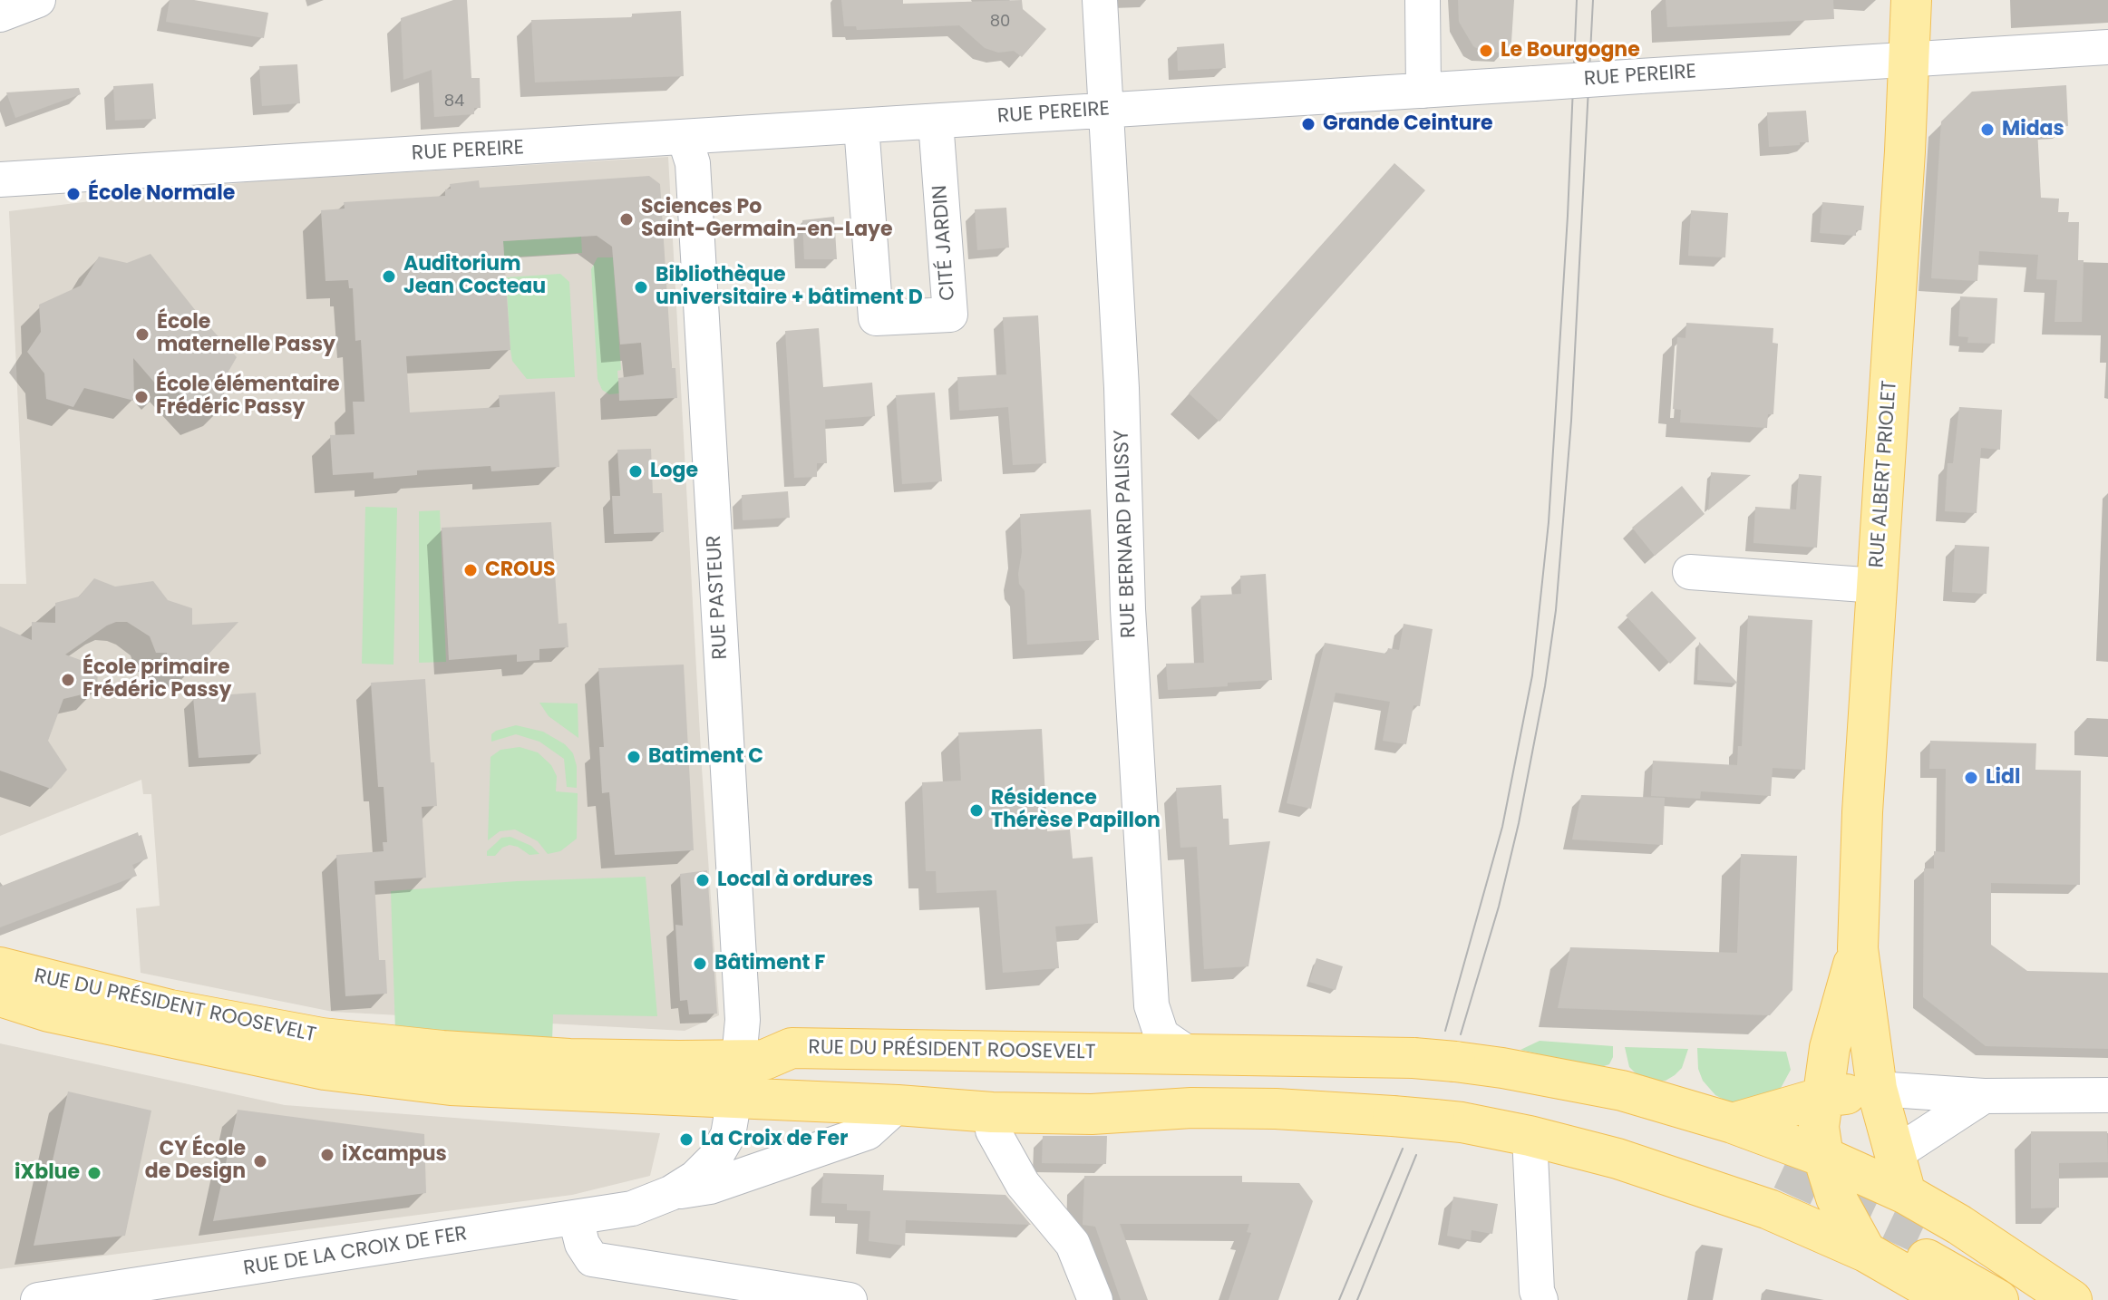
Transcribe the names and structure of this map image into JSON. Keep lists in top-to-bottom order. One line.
{"streets":{"main road":["RUE ALBERT PRIOLET","RUE DU PRÉSIDENT ROOSEVELT"],"street":["RUE PEREIRE","CITÉ JARDIN","RUE BERNARD PALISSY","RUE PASTEUR","RUE DE LA CROIX DE FER"]},"crossings":[["RUE PEREIRE","CITÉ JARDIN"],["RUE PEREIRE","RUE ALBERT PRIOLET"],["RUE PEREIRE","RUE BERNARD PALISSY"],["RUE PEREIRE","RUE PASTEUR"],["RUE ALBERT PRIOLET","RUE DU PRÉSIDENT ROOSEVELT"],["RUE BERNARD PALISSY","RUE DU PRÉSIDENT ROOSEVELT"],["RUE PASTEUR","RUE DU PRÉSIDENT ROOSEVELT"],["RUE DU PRÉSIDENT ROOSEVELT","RUE DE LA CROIX DE FER"]],"places":["Le Bourgogne","Grande Ceinture","Midas","École Normale","Sciences Po Saint-Germain-en-Laye","Auditorium Jean Cocteau","Bibliothèque universitaire + bâtiment D","École maternelle Passy","École élémentaire Frédéric Passy","Loge","CROUS","École primaire Frédéric Passy","Batiment C","Lidl","Résidence Thérèse Papillon","Local à ordures","Bâtiment F","La Croix de Fer","iXcampus","CY École de Design","iXblue"],"house_numbers":["80","84"]}
